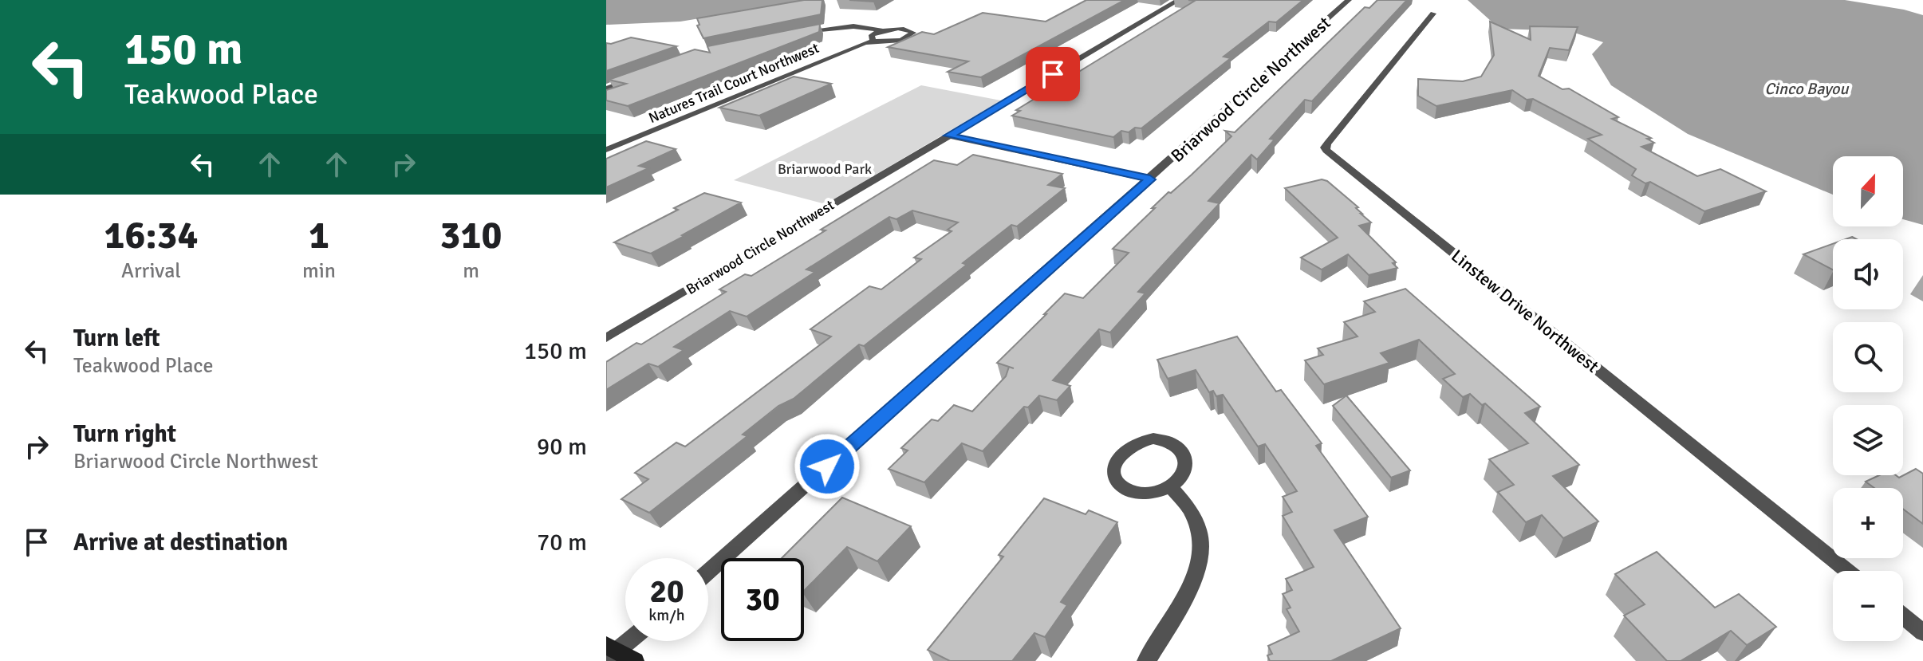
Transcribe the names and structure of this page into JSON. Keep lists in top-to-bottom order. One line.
{"streets":{"street":["Natures Trail Court Northwest","Briarwood Circle Northwest","Linstew Drive Northwest"]},"water":["Cinco Bayou"],"parks":["Briarwood Park"],"north":"top","page":{"turn":["150 m","Teakwood Place"],"map_buttons":["+","−"],"eta":["16:34","Arrival","1","min","310","m"],"list":[{"name":"Turn left","note":"Teakwood Place","value":"150 m"},{"name":"Turn right","note":"Briarwood Circle Northwest","value":"90 m"},{"name":"Arrive at destination","value":"70 m"}],"speed":"20 km/h","limit":"30"}}
